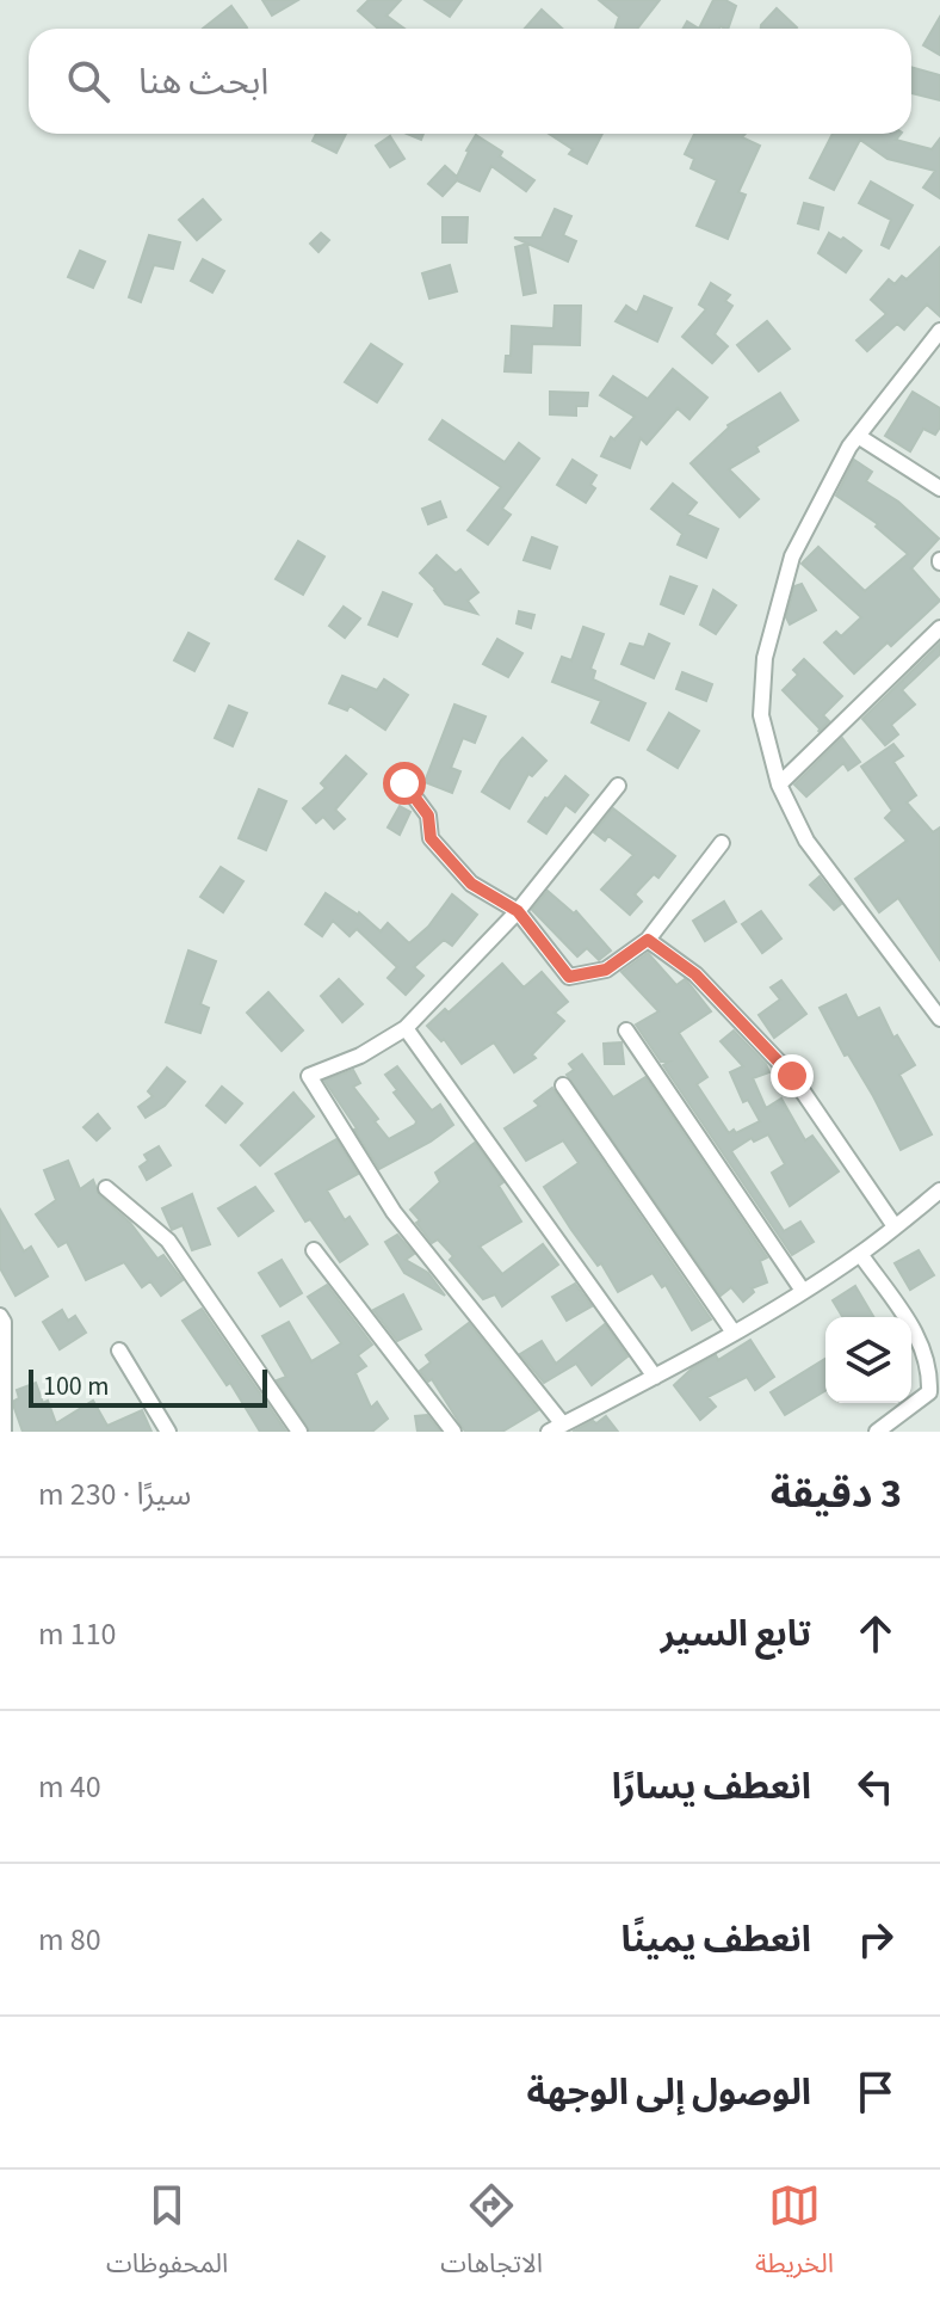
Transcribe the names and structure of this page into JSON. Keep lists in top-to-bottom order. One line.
{"scale_bar":"100 m","page":{"search":"ابحث هنا","scale":"100 m","heading":["3 دقيقة","سيرًا · 230 m"],"list":[["تابع السير","110 m"],["انعطف يسارًا","40 m"],["انعطف يمينًا","80 m"],"الوصول إلى الوجهة"],"nav":["الخريطة","الاتجاهات","المحفوظات"]}}
